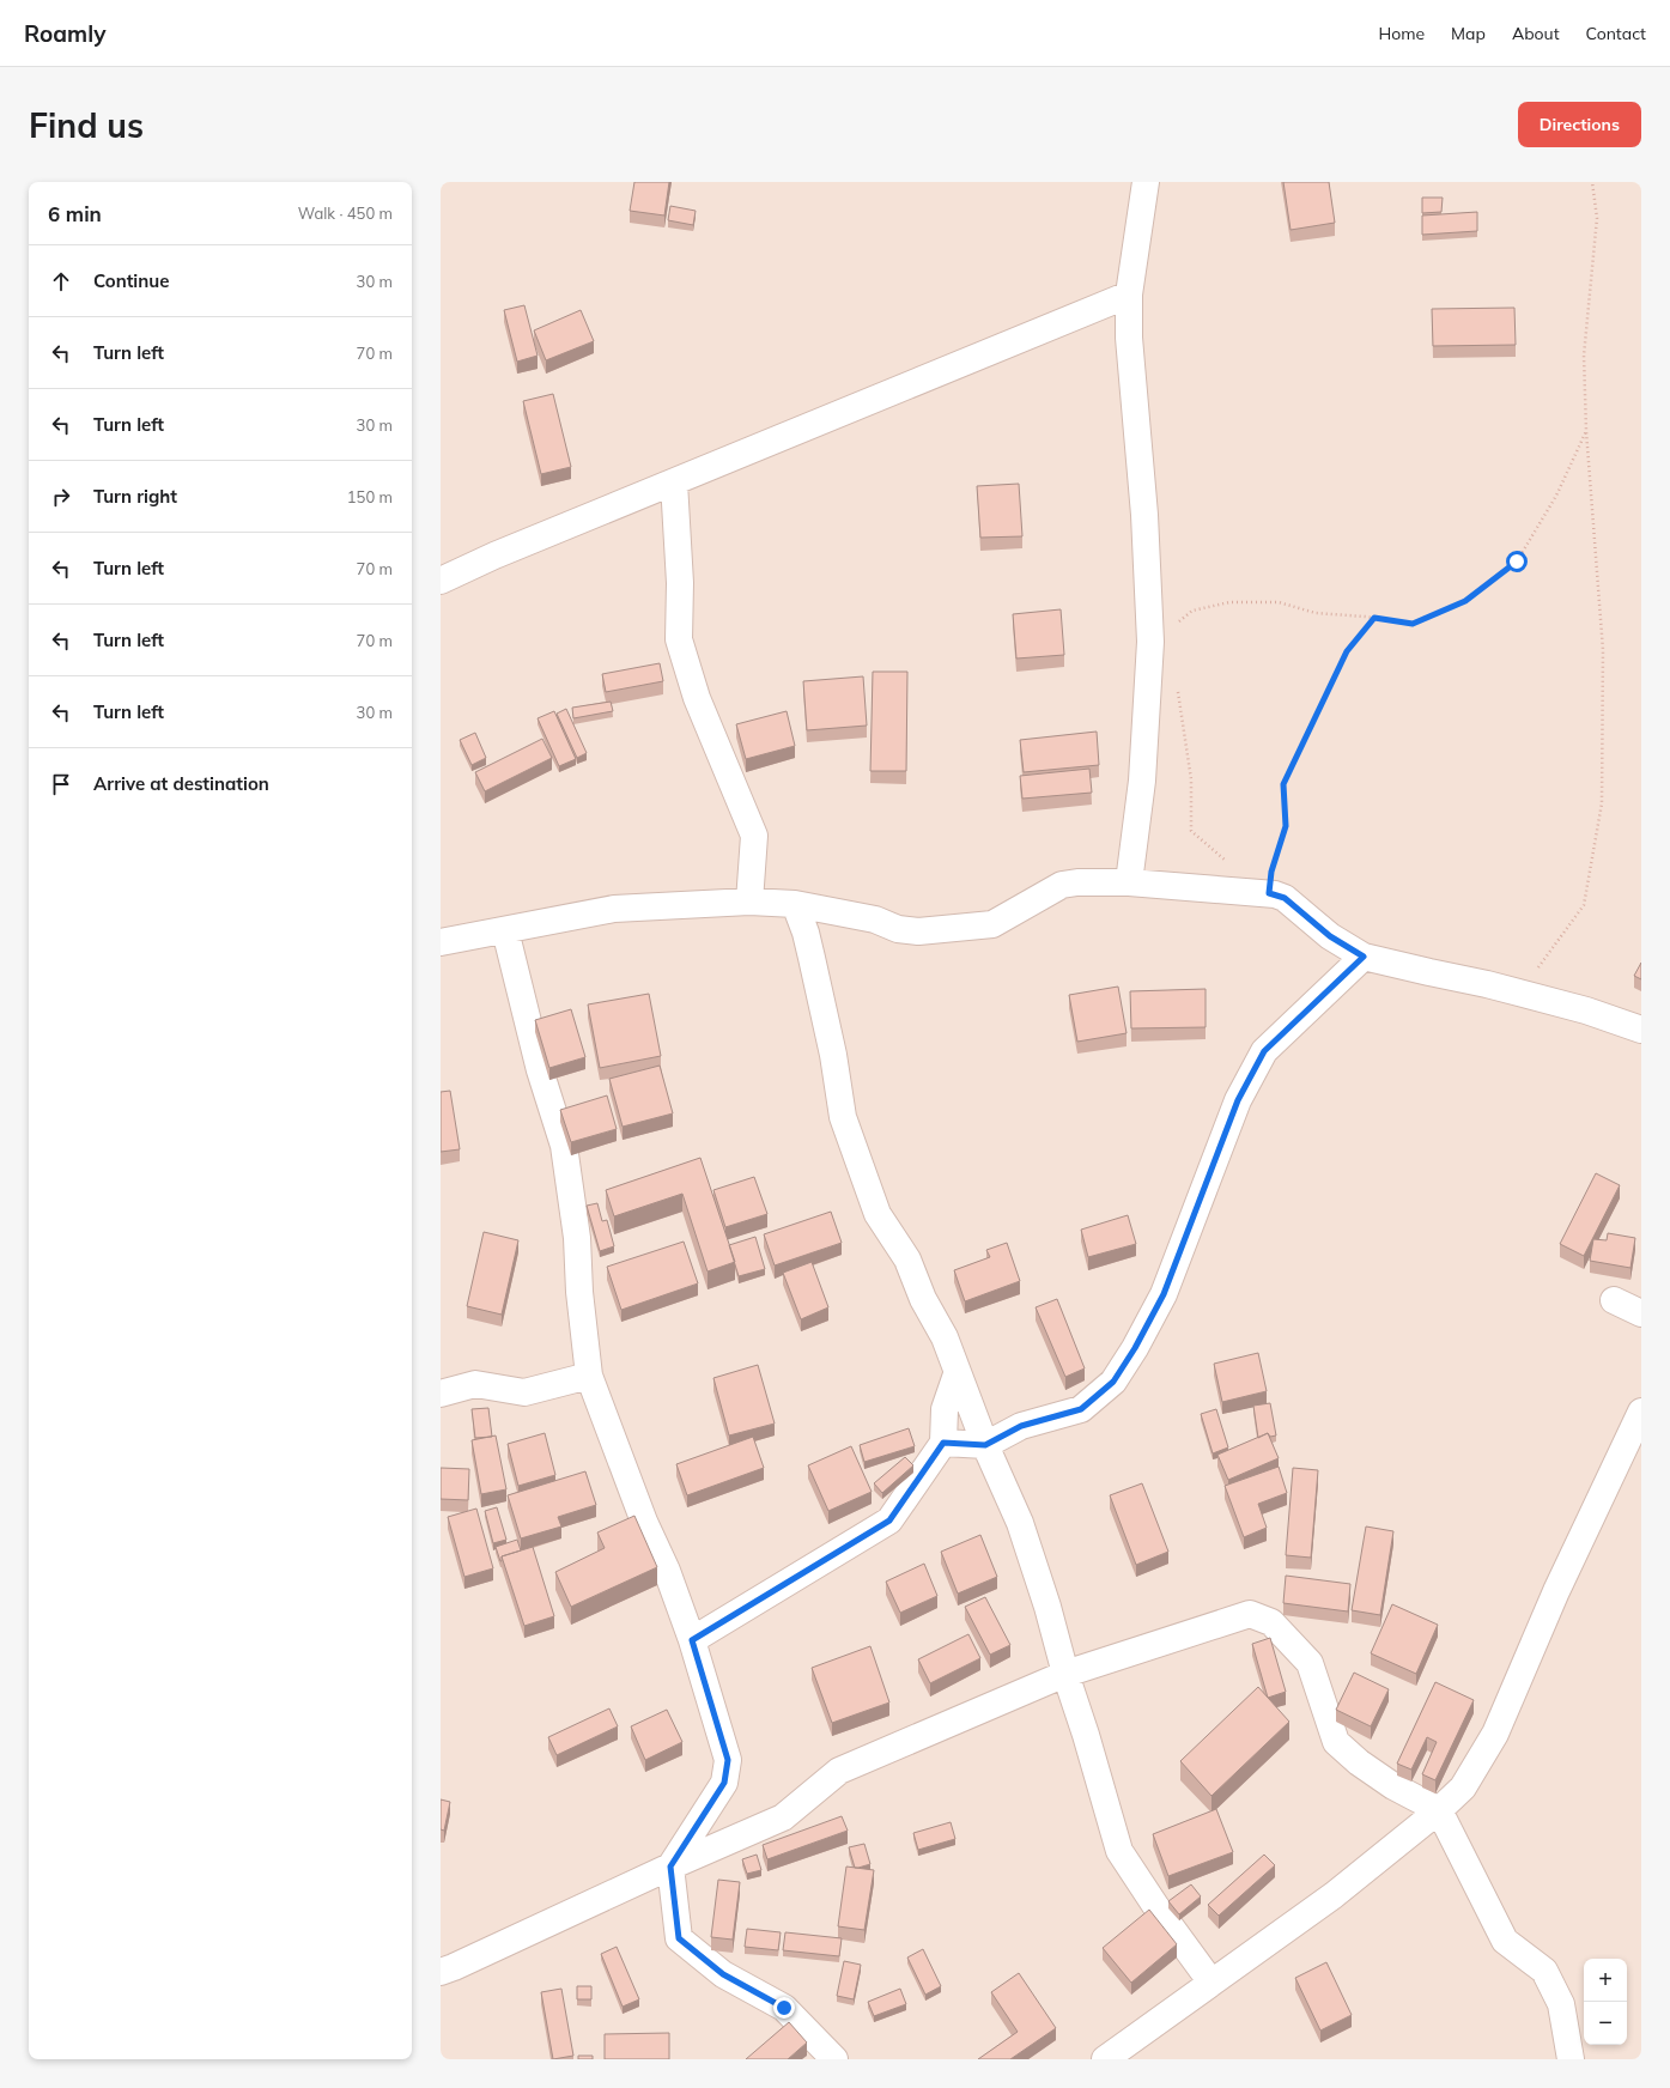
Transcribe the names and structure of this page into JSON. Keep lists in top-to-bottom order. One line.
{"page":{"header":"Roamly","nav":["Home","Map","About","Contact"],"buttons":"Directions","title":"Find us","heading":["6 min","Walk · 450 m"],"list":[["Continue","30 m"],["Turn left","70 m"],["Turn left","30 m"],["Turn right","150 m"],["Turn left","70 m"],["Turn left","70 m"],["Turn left","30 m"],"Arrive at destination"],"map_buttons":["+","−"]}}
